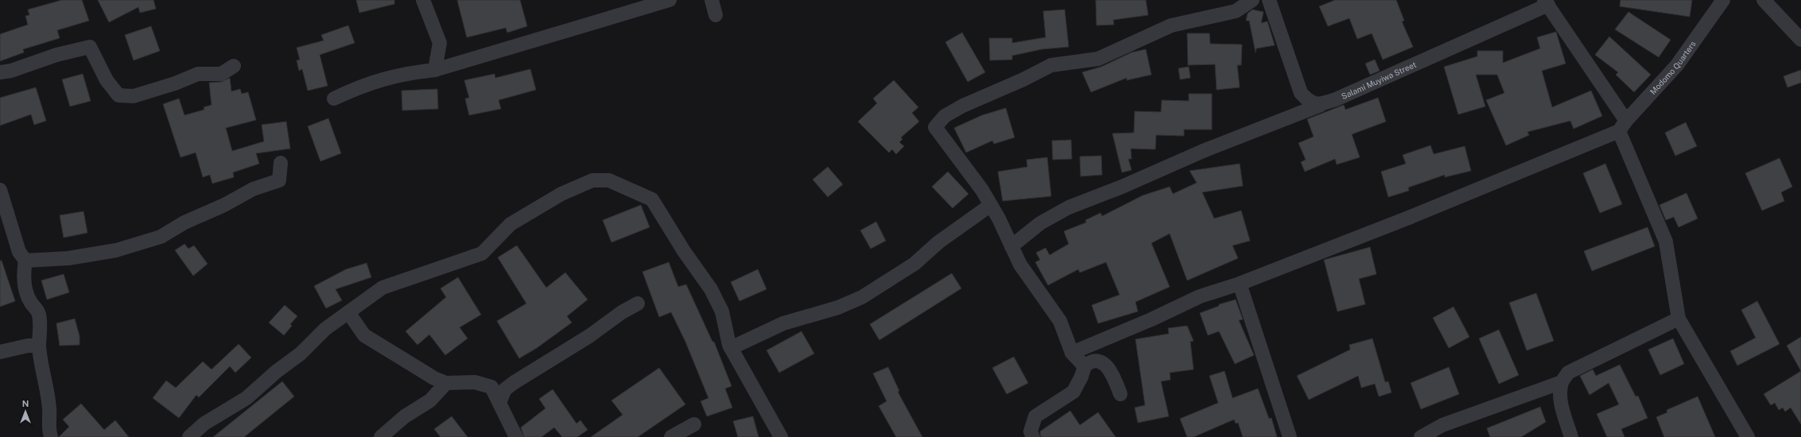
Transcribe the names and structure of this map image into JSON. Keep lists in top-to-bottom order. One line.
{"streets":{"street":["Modomo Quarters","Salami Muyiwa Street"]},"north":"top"}
